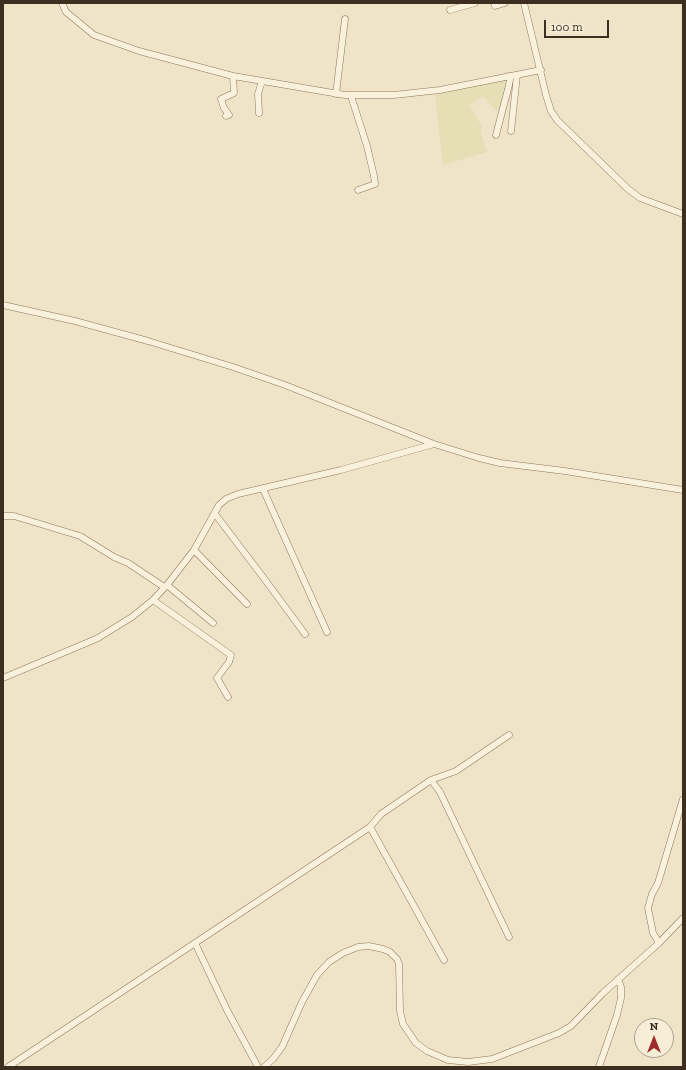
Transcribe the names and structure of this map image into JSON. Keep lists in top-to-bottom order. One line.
{"scale_bar":"100 m","north":"top"}
